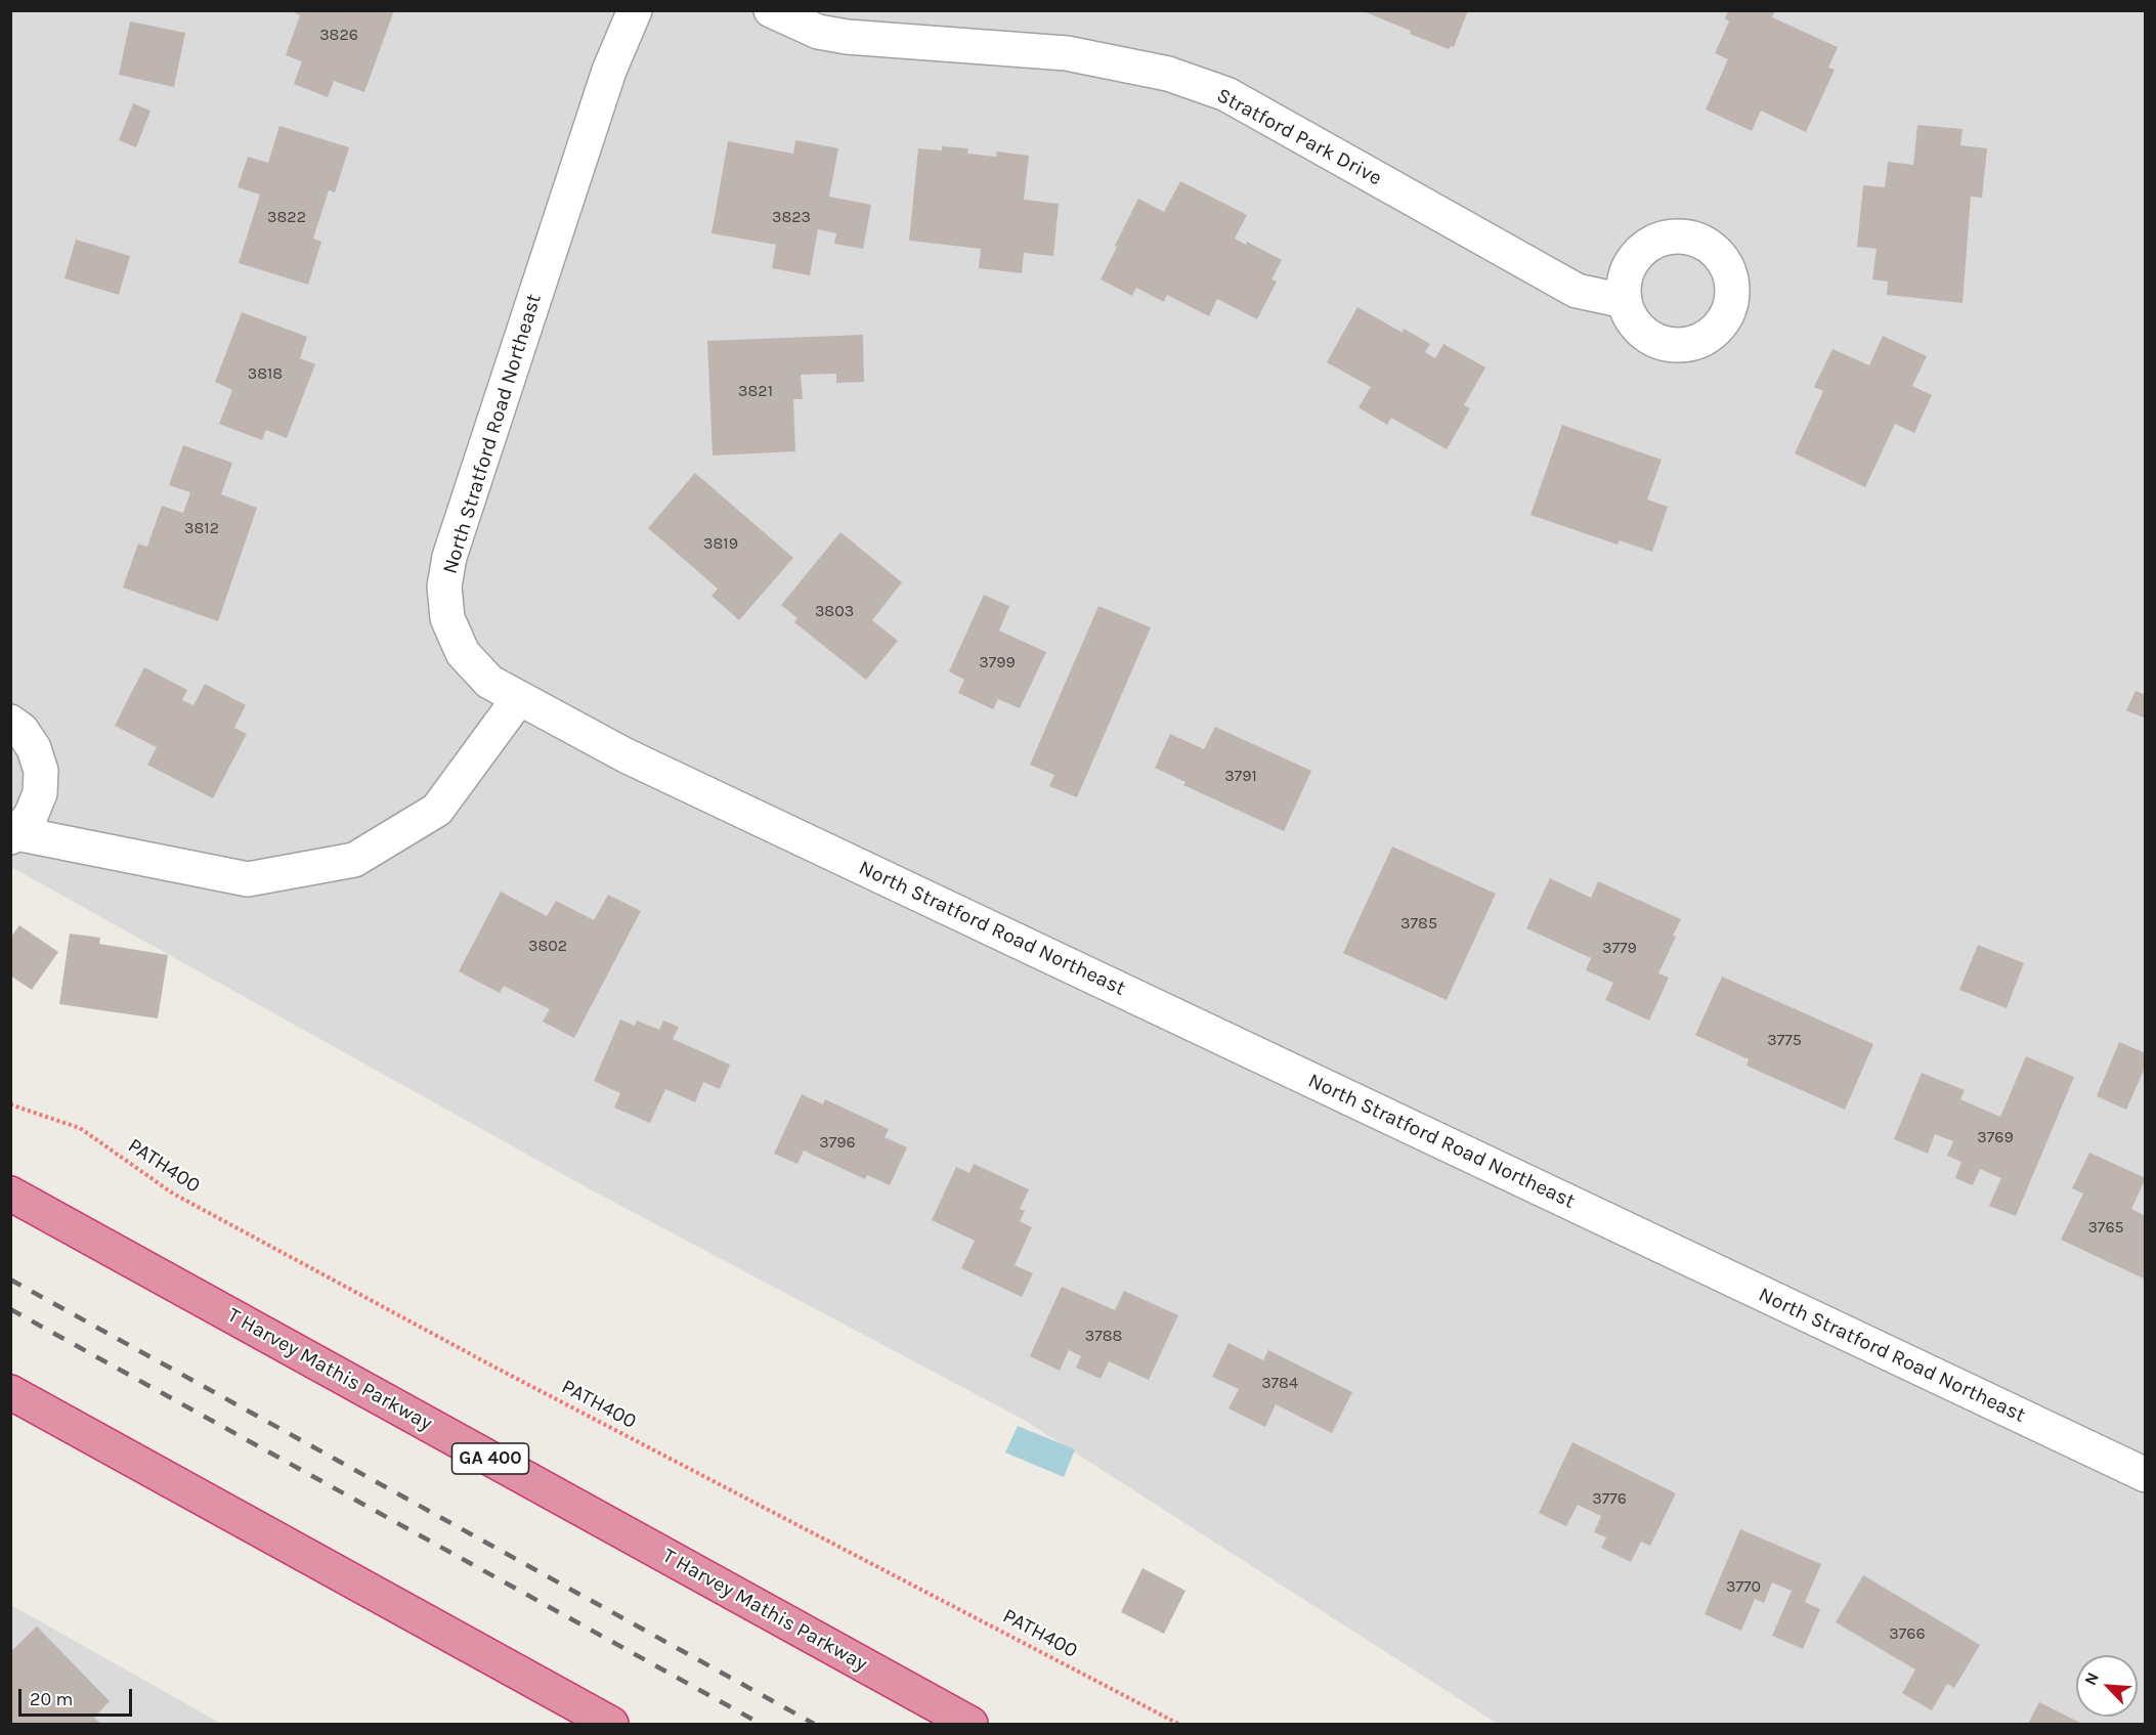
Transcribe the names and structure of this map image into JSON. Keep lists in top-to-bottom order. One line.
{"streets":{"highway":["T Harvey Mathis Parkway","GA 400"],"street":["Stratford Park Drive","North Stratford Road Northeast"],"path":["PATH400"]},"house_numbers":["3826","3822","3823","3818","3821","3812","3819","3803","3799","3791","3785","3802","3779","3775","3769","3796","3765","3788","3784","3776","3770","3766"],"scale_bar":"20 m","north":"top left"}
